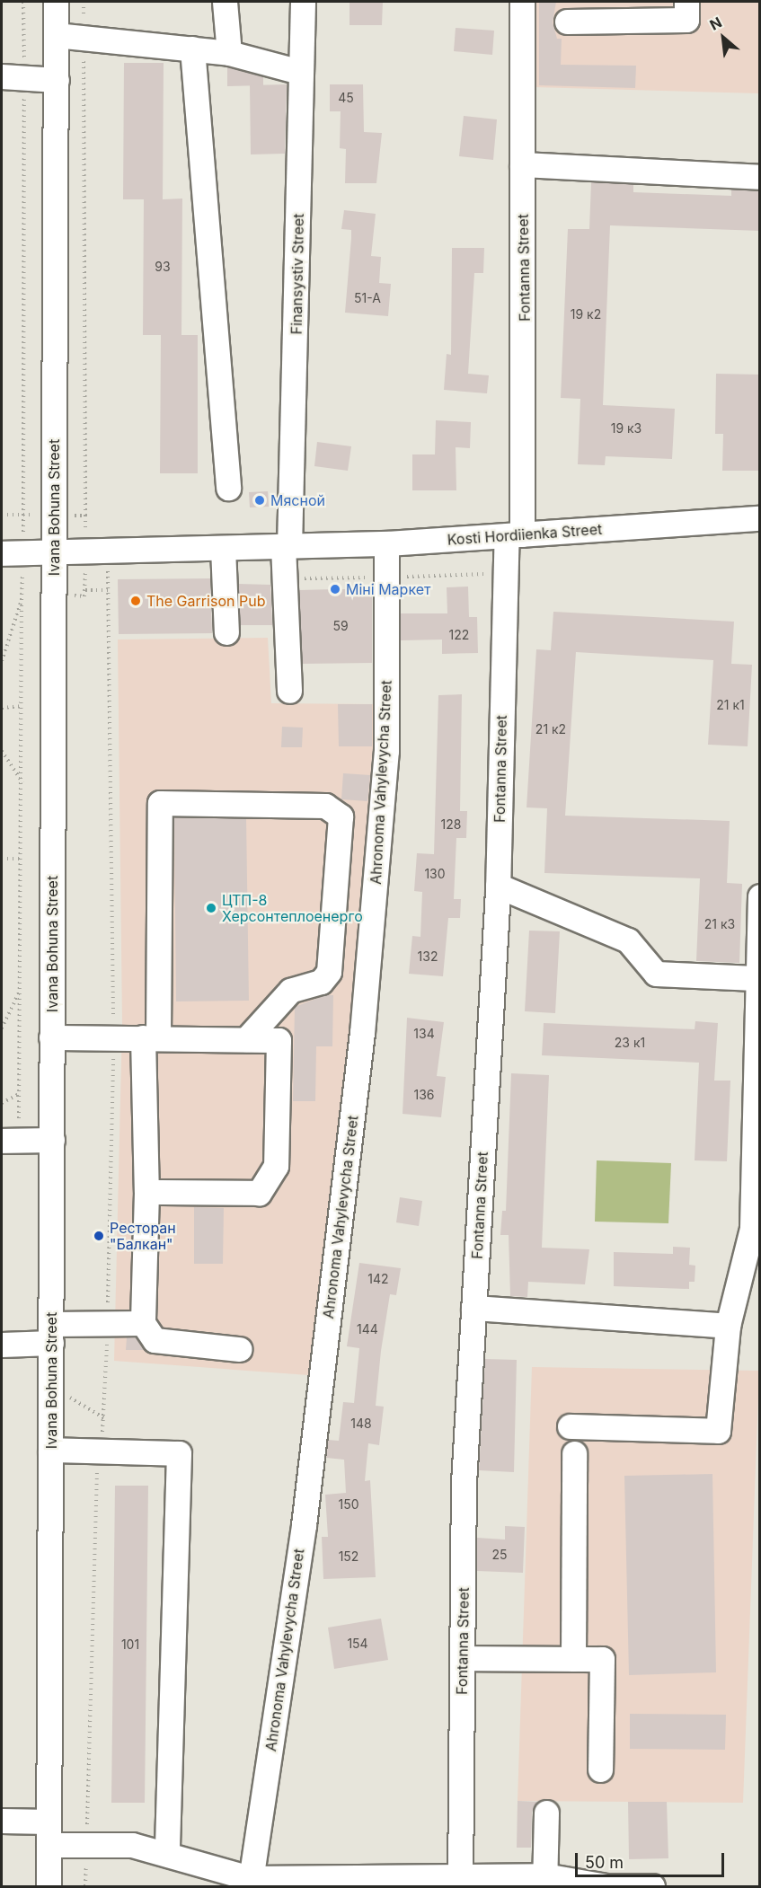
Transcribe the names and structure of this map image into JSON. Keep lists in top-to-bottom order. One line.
{"streets":{"street":["Fontanna Street","Finansystiv Street","Ivana Bohuna Street","Kosti Hordiienka Street","Ahronoma Vahylevycha Street"]},"crossings":[["Fontanna Street","Kosti Hordiienka Street"],["Finansystiv Street","Kosti Hordiienka Street"],["Ivana Bohuna Street","Kosti Hordiienka Street"],["Kosti Hordiienka Street","Ahronoma Vahylevycha Street"]],"places":["Мясной","Міні Маркет","The Garrison Pub","ЦТП-8 Херсонтеплоенерго","Ресторан \"Балкан\""],"house_numbers":["45","93","51-А","19 к2","19 к3","59","122","21 к1","21 к2","128","130","21 к3","132","134","23 к1","136","142","144","148","150","25","152","154","101"],"scale_bar":"50 m","north":"top left"}
